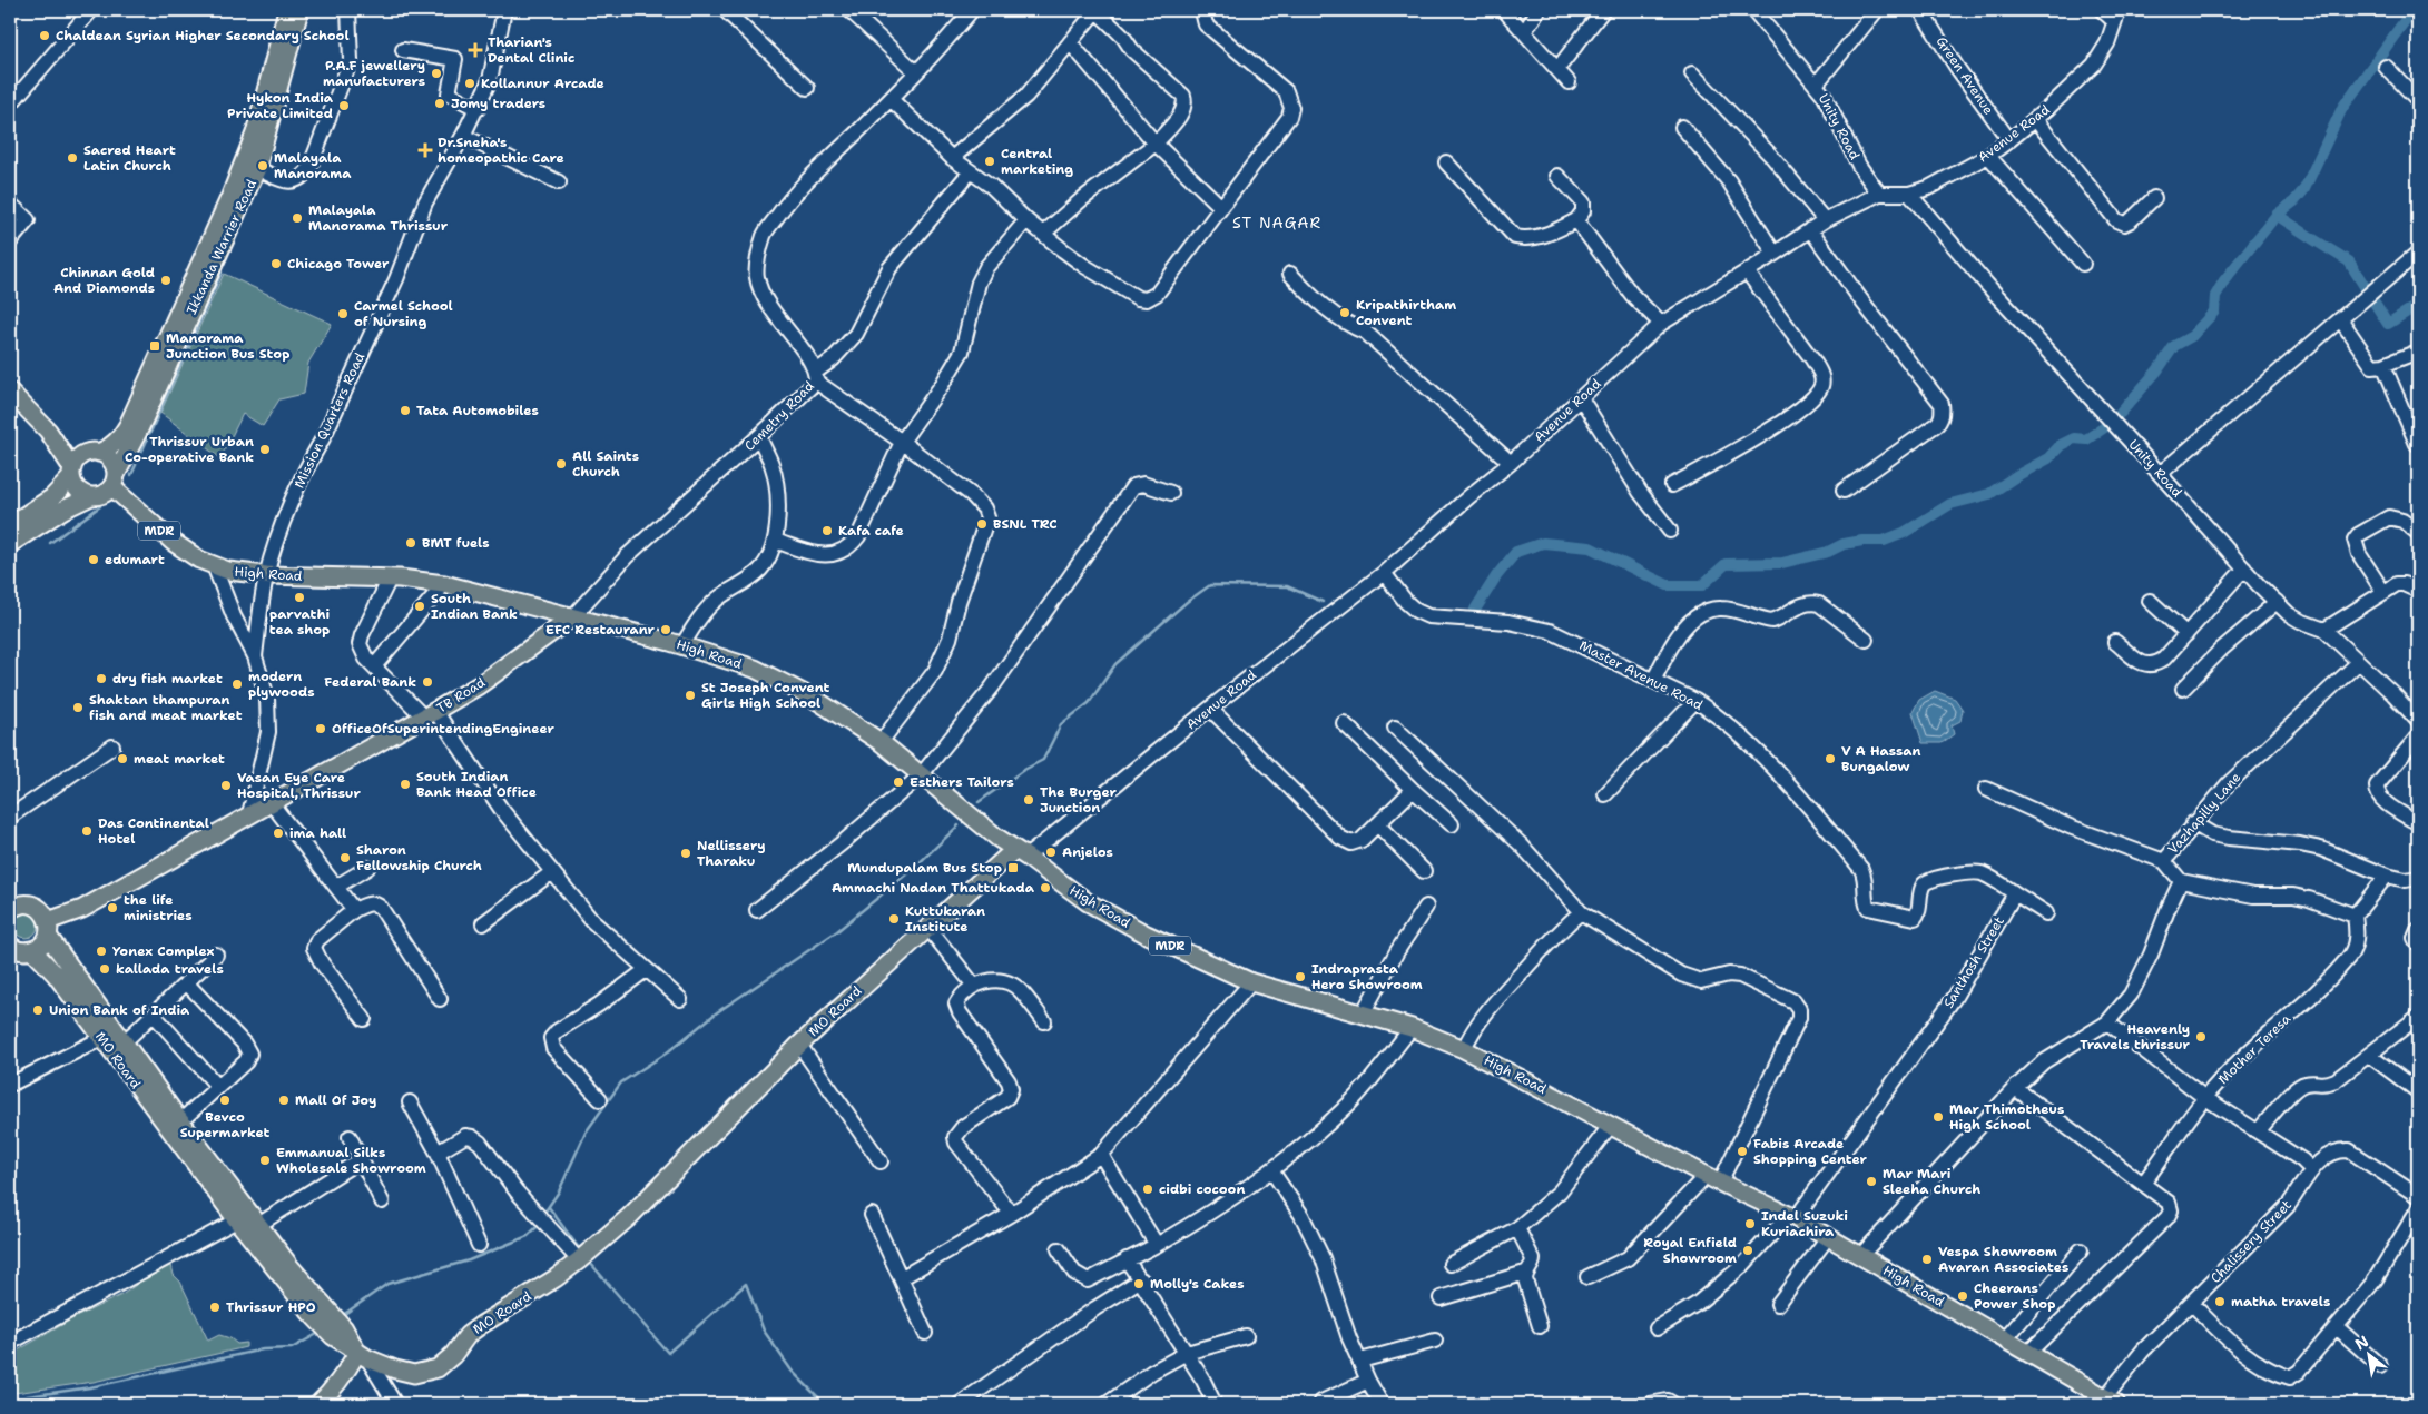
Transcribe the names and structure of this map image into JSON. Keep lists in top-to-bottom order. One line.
{"streets":{"main road":["Ikkanda Warrier Road","MDR","High Road","TB Road","MO Roard"],"street":["Green Avenue","Unity Road","Avenue Road","Cemetry Road","Mission Quarters Road","Master Avenue Road","Vazhapilly Lane","Santhosh Street","Mother Teresa","Chalissery Street"]},"crossings":[["Green Avenue","Avenue Road"],["Unity Road","Avenue Road"],["Unity Road","Vazhapilly Lane"],["Avenue Road","High Road"],["Avenue Road","Master Avenue Road"],["Avenue Road","MO Roard"],["Ikkanda Warrier Road","High Road"],["Cemetry Road","High Road"],["Cemetry Road","TB Road"],["Mission Quarters Road","High Road"],["High Road","TB Road"],["High Road","Santhosh Street"],["High Road","MO Roard"],["High Road","Chalissery Street"],["Master Avenue Road","Santhosh Street"]],"districts":["ST NAGAR"],"places":{"other":["Chaldean Syrian Higher Secondary School","P.A.F jewellery manufacturers","Kollannur Arcade","Jomy traders","Hykon India Private Limited","Sacred Heart Latin Church","Central marketing","Malayala Manorama","Malayala Manorama Thrissur","Chicago Tower","Chinnan Gold And Diamonds","Kripathirtham Convent","Carmel School of Nursing","Tata Automobiles","Thrissur Urban Co-operative Bank","All Saints Church","BSNL TRC","Kafa cafe","BMT fuels","edumart","parvathi tea shop","South Indian Bank","EFC Restauranr","dry fish market","Federal Bank","modern plywoods","St Joseph Convent Girls High School","Shaktan thampuran fish and meat market","OfficeOfSuperintendingEngineer","meat market","V A Hassan Bungalow","Esthers Tailors","South Indian Bank Head Office","Vasan Eye Care Hospital, Thrissur","The Burger Junction","Das Continental Hotel","ima hall","Anjelos","Nellissery Tharaku","Sharon Fellowship Church","Ammachi Nadan Thattukada","the life ministries","Kuttukaran Institute","Yonex Complex","kallada travels","Indraprasta Hero Showroom","Union Bank of India","Heavenly Travels thrissur","Bevco Supermarket","Mall Of Joy","Mar Thimotheus High School","Fabis Arcade Shopping Center","Emmanual Silks Wholesale Showroom","Mar Mari Sleeha Church","cidbi cocoon","Indel Suzuki Kuriachira","Royal Enfield Showroom","Vespa Showroom Avaran Associates","Molly's Cakes","Cheerans Power Shop","matha travels","Thrissur HPO"],"health":["Tharian's Dental Clinic","Dr.Sneha's homeopathic Care"],"transit":["Manorama Junction Bus Stop","Mundupalam Bus Stop"]},"north":"top left"}
